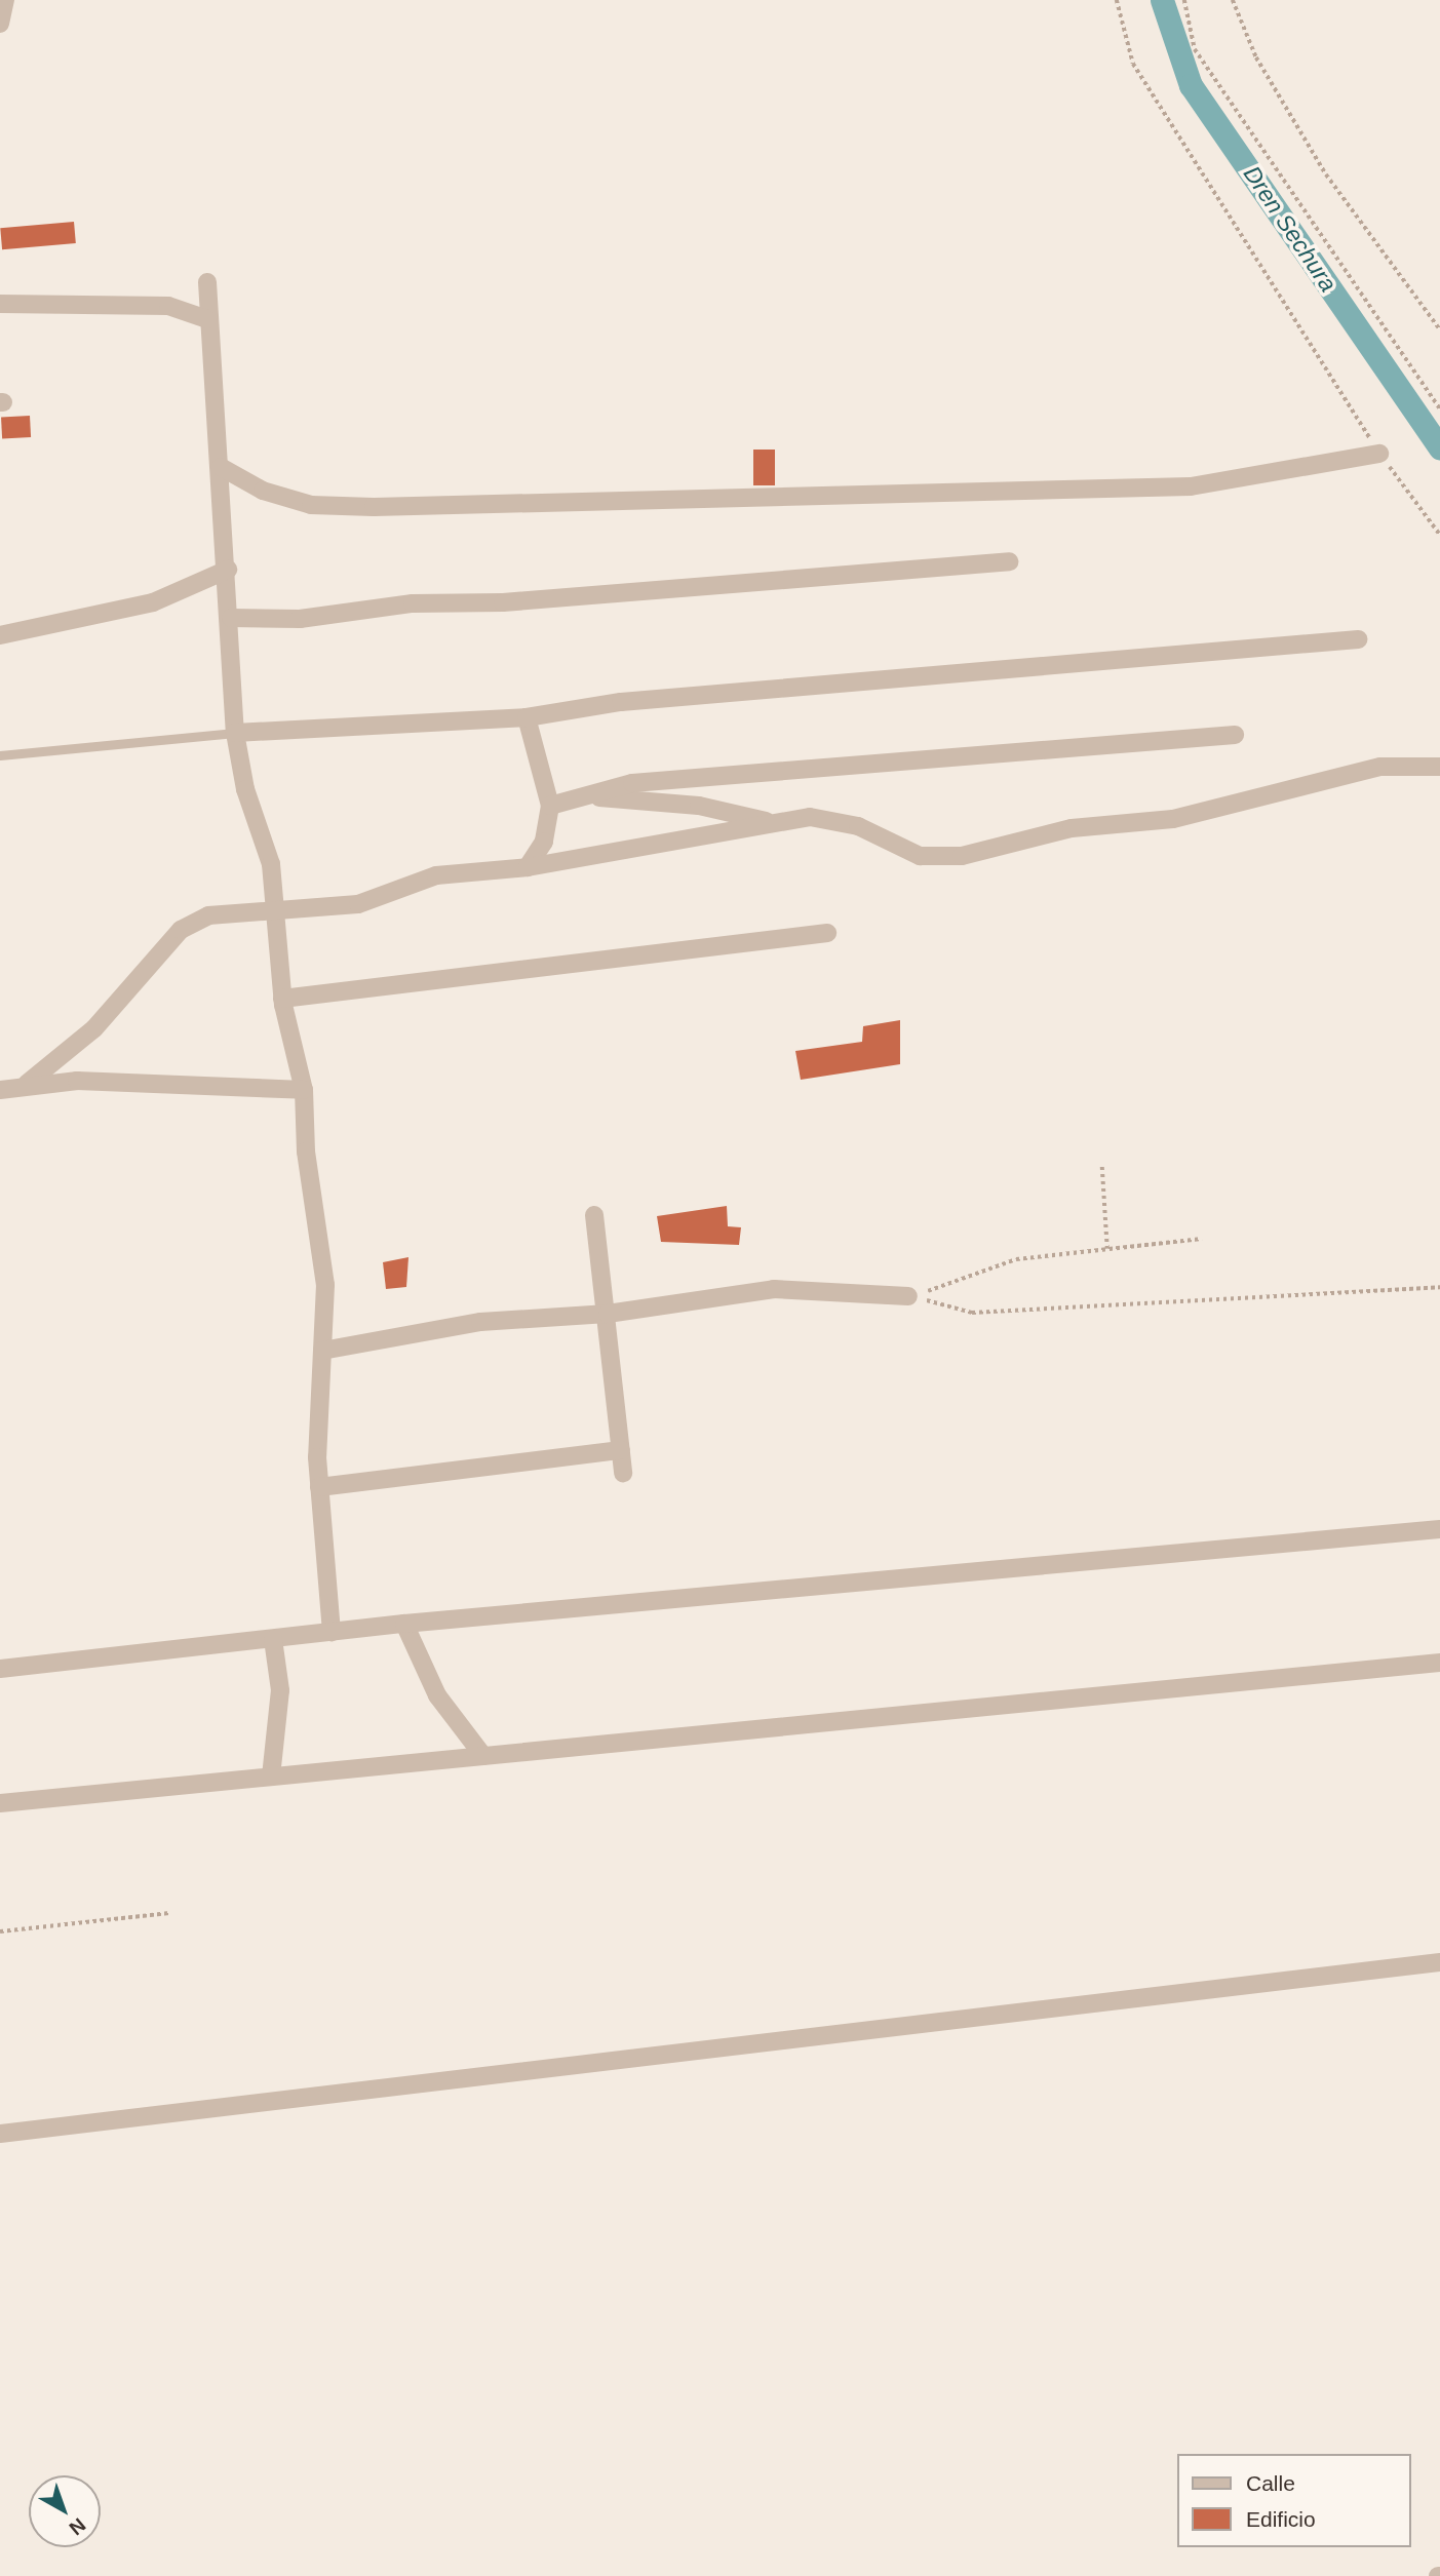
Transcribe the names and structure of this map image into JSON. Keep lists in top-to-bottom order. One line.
{"water":["Dren Sechura"],"legend":["Calle","Edificio"],"north":"bottom right"}
